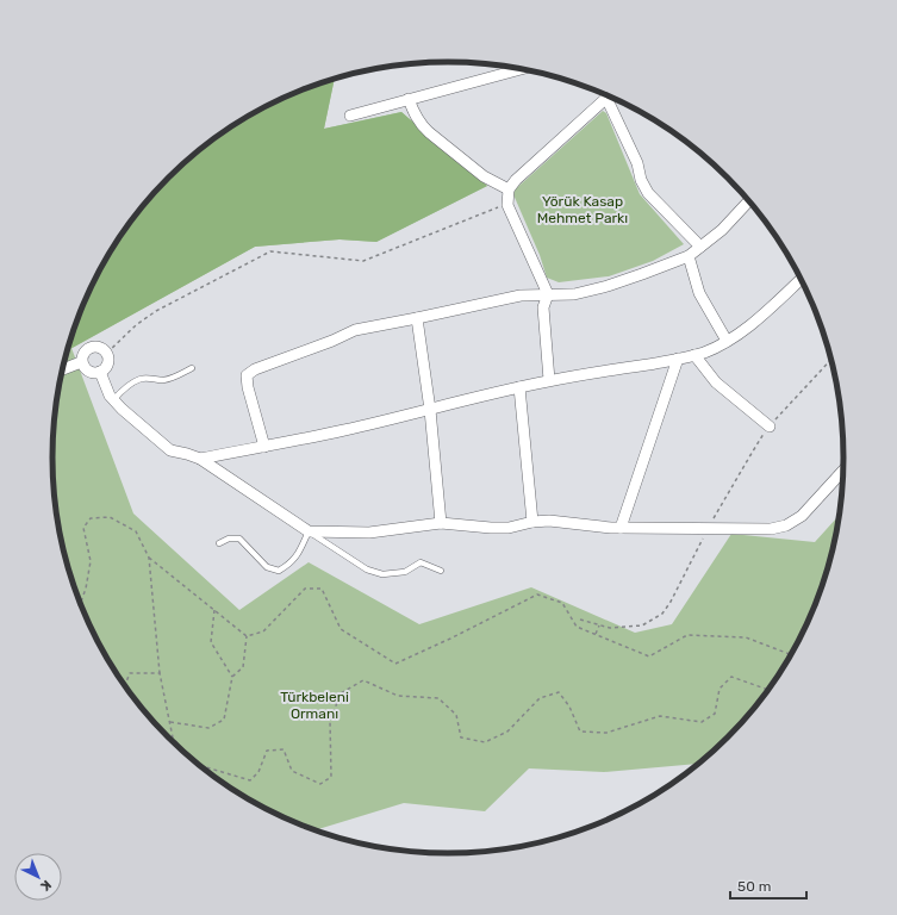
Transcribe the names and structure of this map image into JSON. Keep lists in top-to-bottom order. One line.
{"parks":["Yörük Kasap Mehmet Parkı","Türkbeleni Ormanı"],"scale_bar":"50 m","north":"bottom right"}
